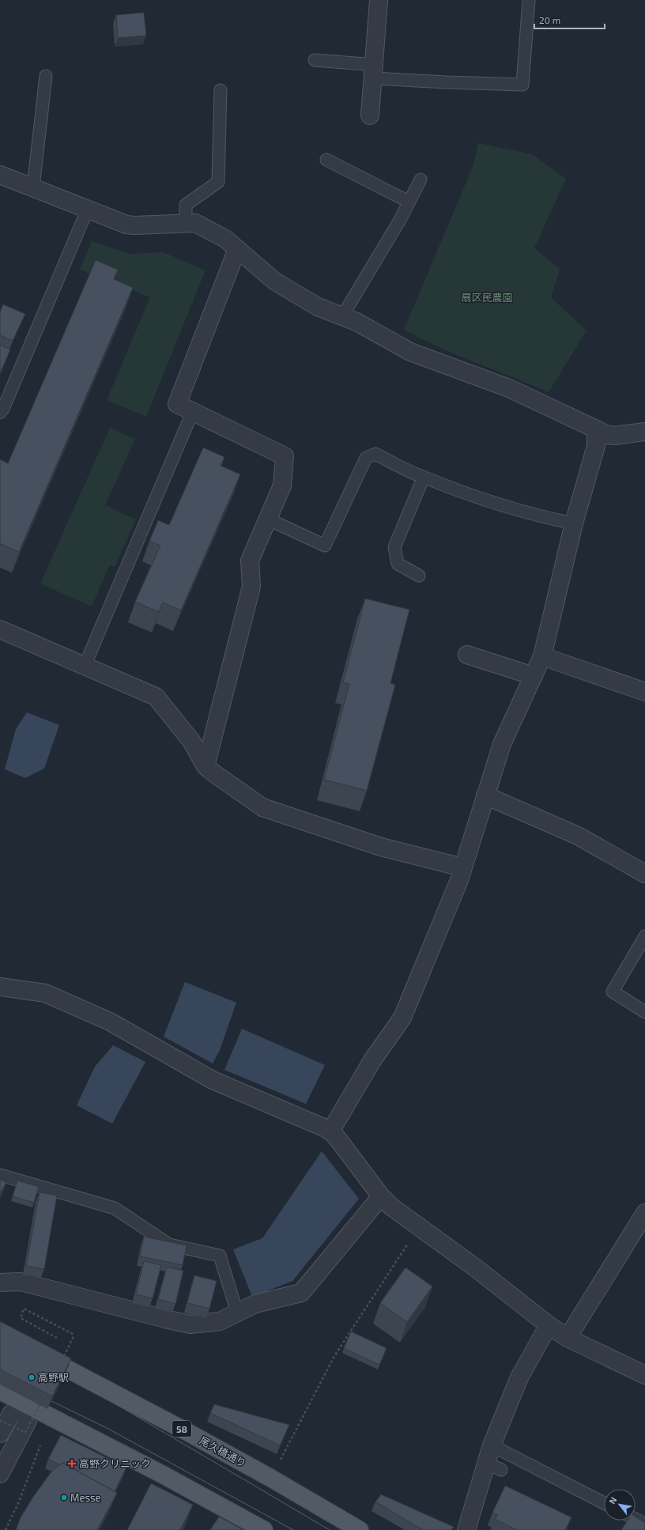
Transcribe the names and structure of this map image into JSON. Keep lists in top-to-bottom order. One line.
{"streets":{"main road":["58","尾久橋通り"]},"parks":["扇区民農園"],"places":{"other":["高野駅","Messe"],"health":["高野クリニック"]},"scale_bar":"20 m","north":"top left"}
